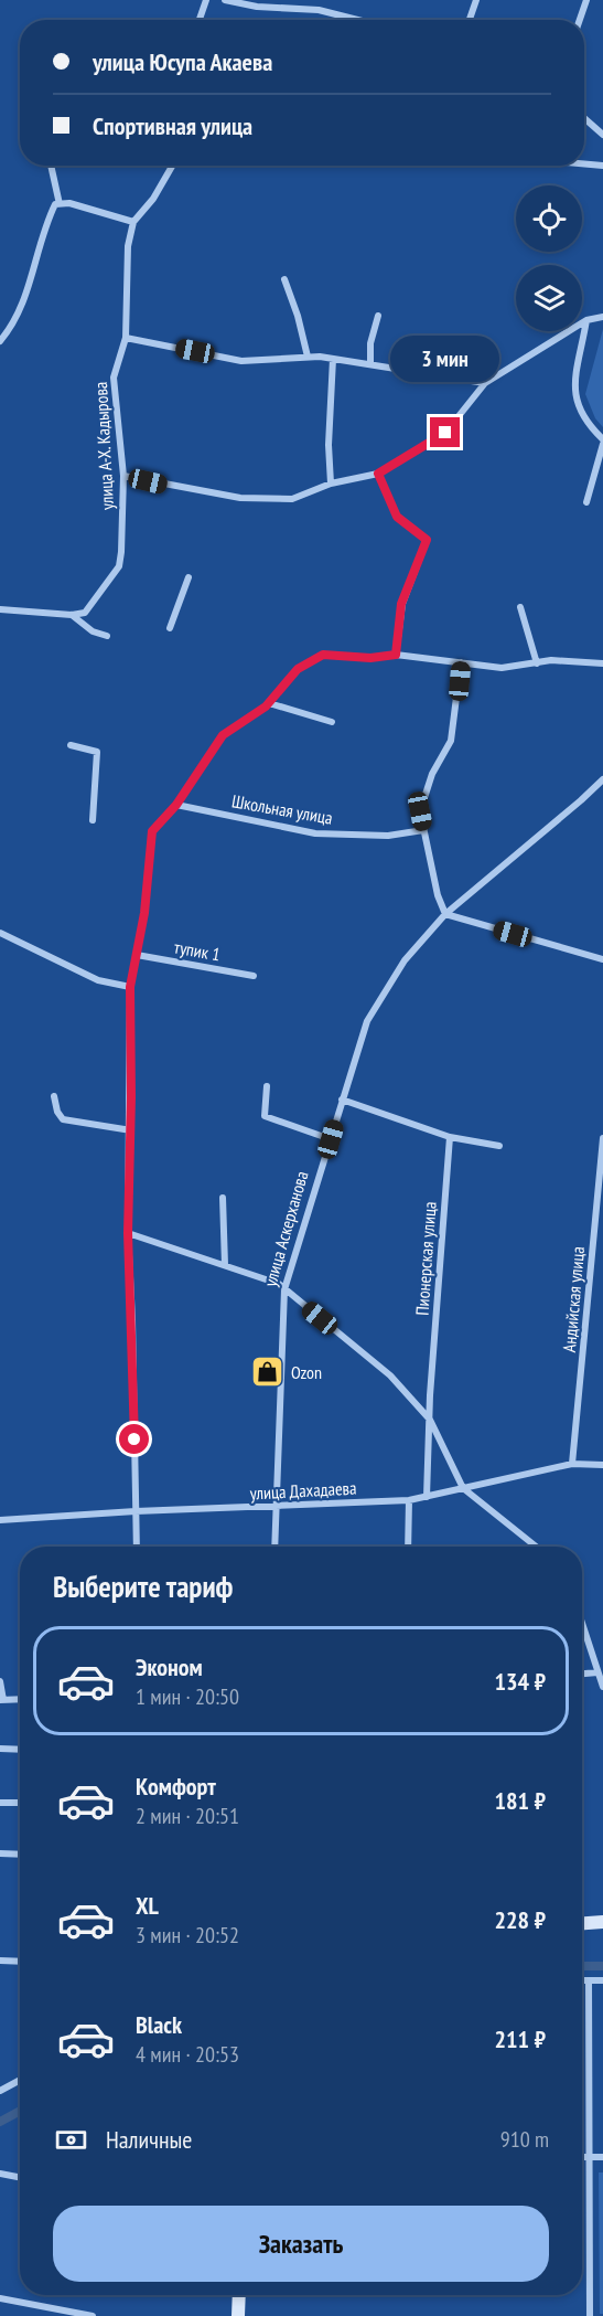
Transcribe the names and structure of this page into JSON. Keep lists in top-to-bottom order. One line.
{"streets":{"street":["улица А-Х. Кадырова","Школьная улица","тупик 1","улица Аскерханова","Пионерская улица","Андийская улица","улица Дахадаева"]},"crossings":[["улица Аскерханова","улица Дахадаева"],["Пионерская улица","улица Дахадаева"],["Андийская улица","улица Дахадаева"]],"places":{"shop":["Ozon"]},"page":{"banner":["улица Юсупа Акаева","Спортивная улица"],"bubble":"3 мин","heading":"Выберите тариф","list":[{"name":"Эконом","note":"1 мин · 20:50","value":"134 ₽"},{"name":"Комфорт","note":"2 мин · 20:51","value":"181 ₽"},{"name":"XL","note":"3 мин · 20:52","value":"228 ₽"},{"name":"Black","note":"4 мин · 20:53","value":"211 ₽"}],"pay":["Наличные","910 m"],"buttons":"Заказать"}}
